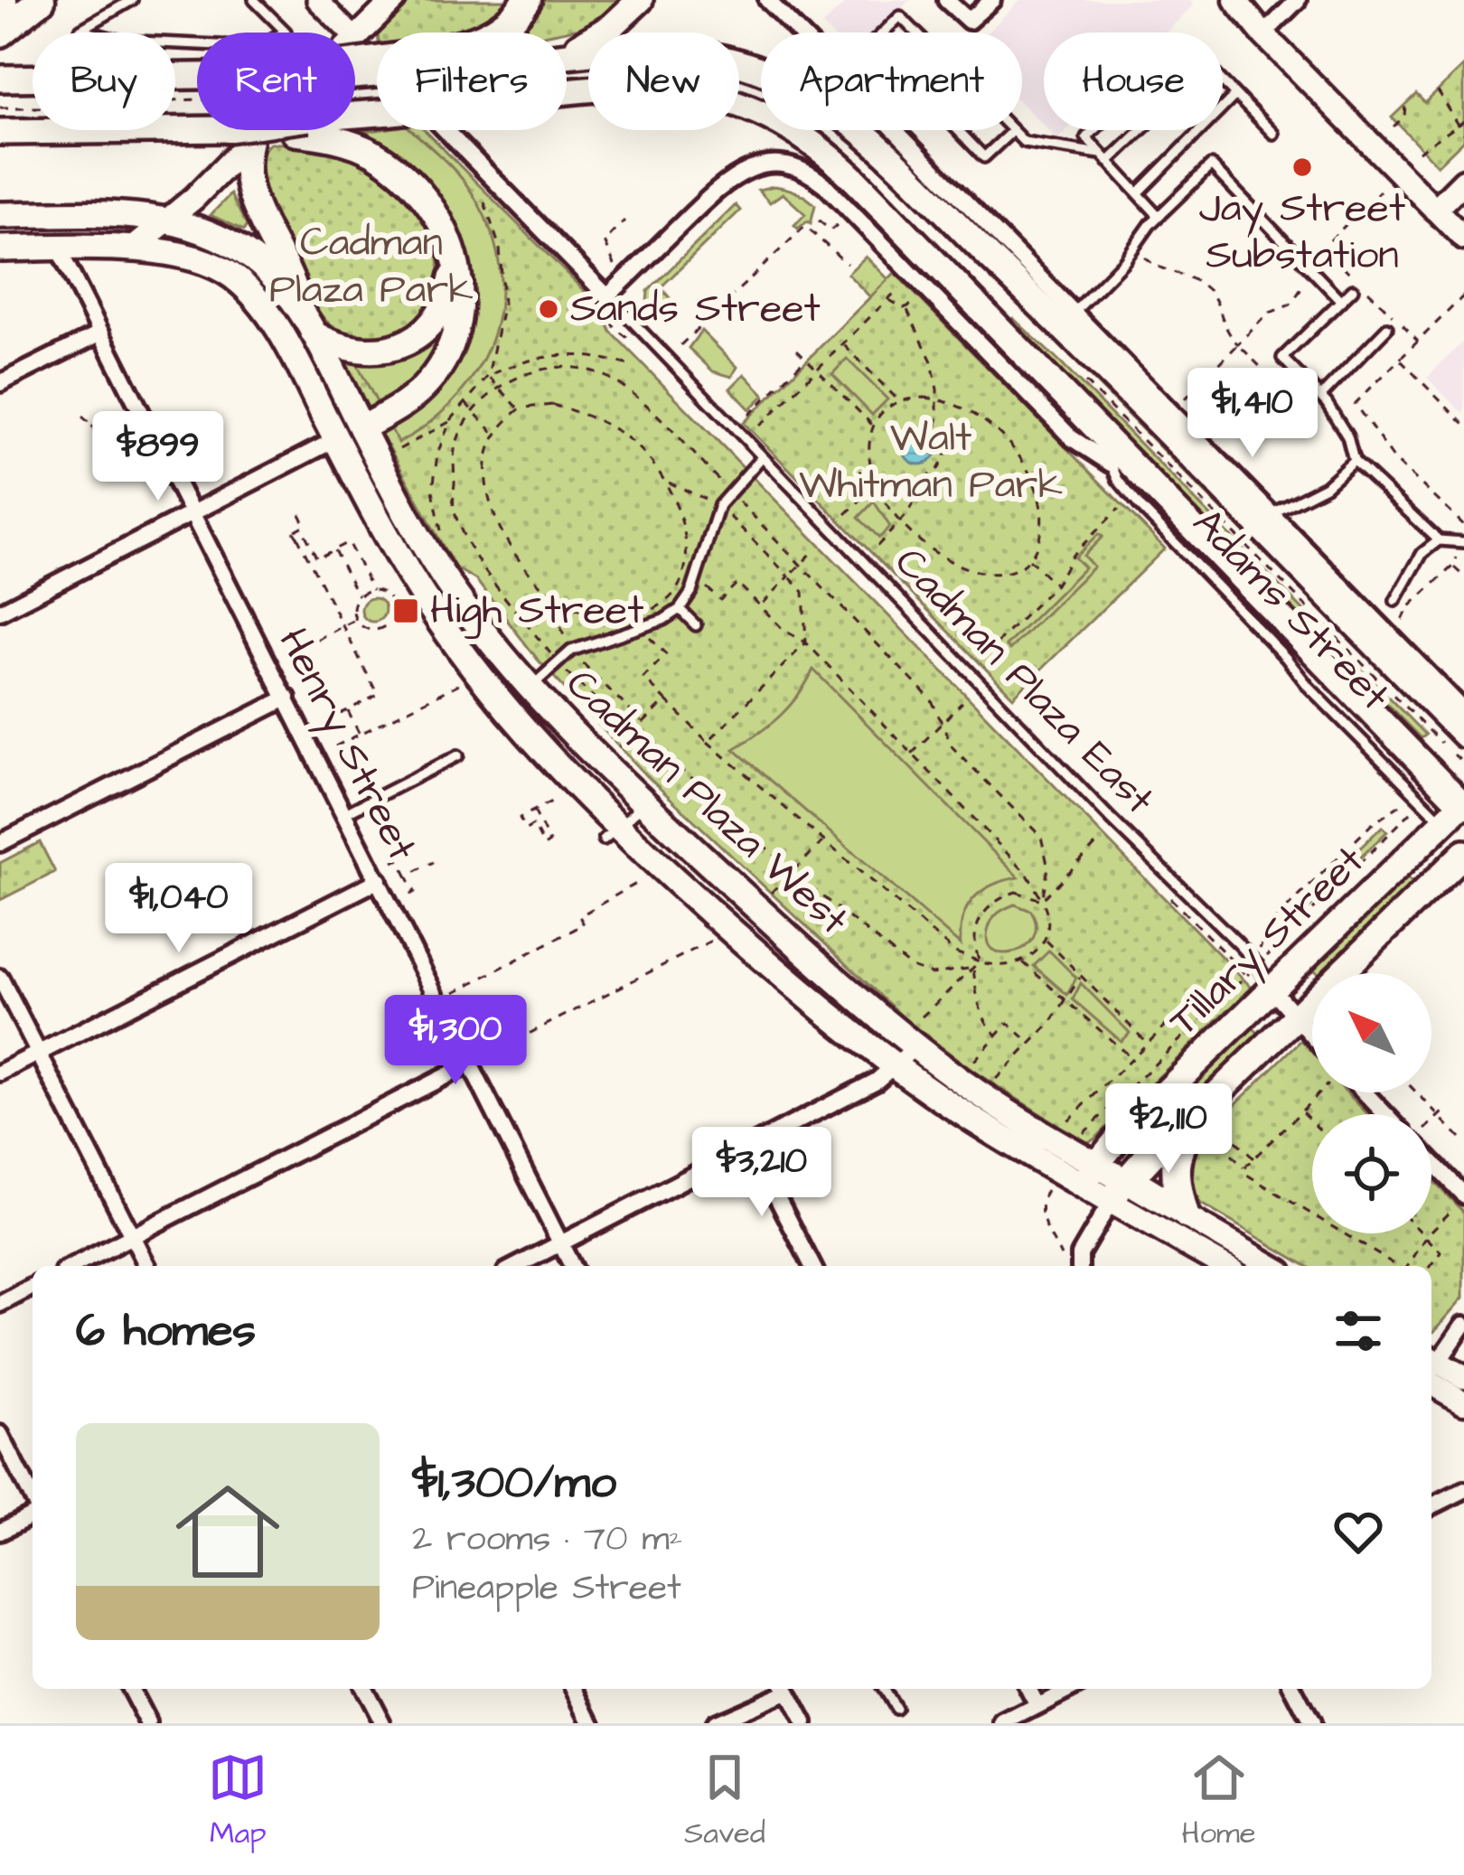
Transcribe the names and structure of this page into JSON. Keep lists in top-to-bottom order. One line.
{"streets":{"main road":["Adams Street","Cadman Plaza West","Tillary Street"],"street":["Cadman Plaza East","Henry Street"]},"crossings":[["Adams Street","Cadman Plaza East"],["Adams Street","Tillary Street"],["Cadman Plaza East","Tillary Street"],["Henry Street","Cadman Plaza West"],["Cadman Plaza West","Tillary Street"]],"parks":["Cadman Plaza Park","Walt Whitman Park"],"places":{"other":["Jay Street Substation","Sands Street"],"transit":["High Street"]},"north":"top left","page":{"chip":["Buy","Rent","Filters","New","Apartment","House"],"price":["$1,410","$899","$1,040","$1,300","$2,110","$3,210"],"heading":"6 homes","list":[{"name":"$1,300/mo","note":"2 rooms · 70 m² · Pineapple Street"}],"tabs":["Map","Saved","Home"]}}
